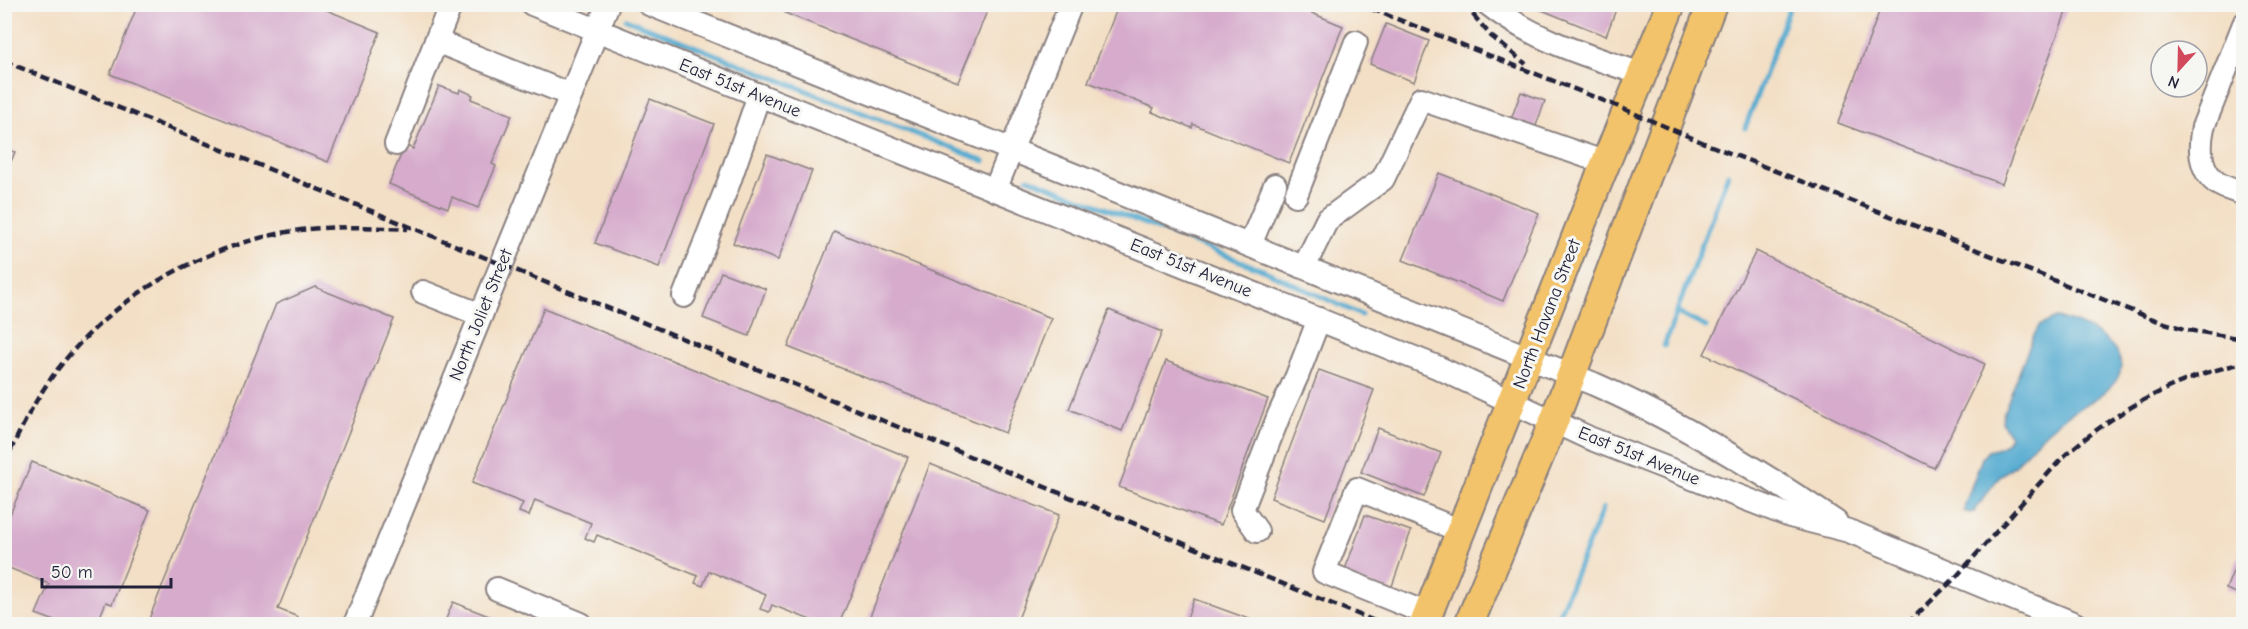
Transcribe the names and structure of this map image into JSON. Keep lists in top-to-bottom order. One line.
{"streets":{"main road":["North Havana Street"],"street":["East 51st Avenue","North Joliet Street"]},"crossings":[["East 51st Avenue","North Havana Street"],["East 51st Avenue","North Joliet Street"]],"scale_bar":"50 m","north":"bottom"}
